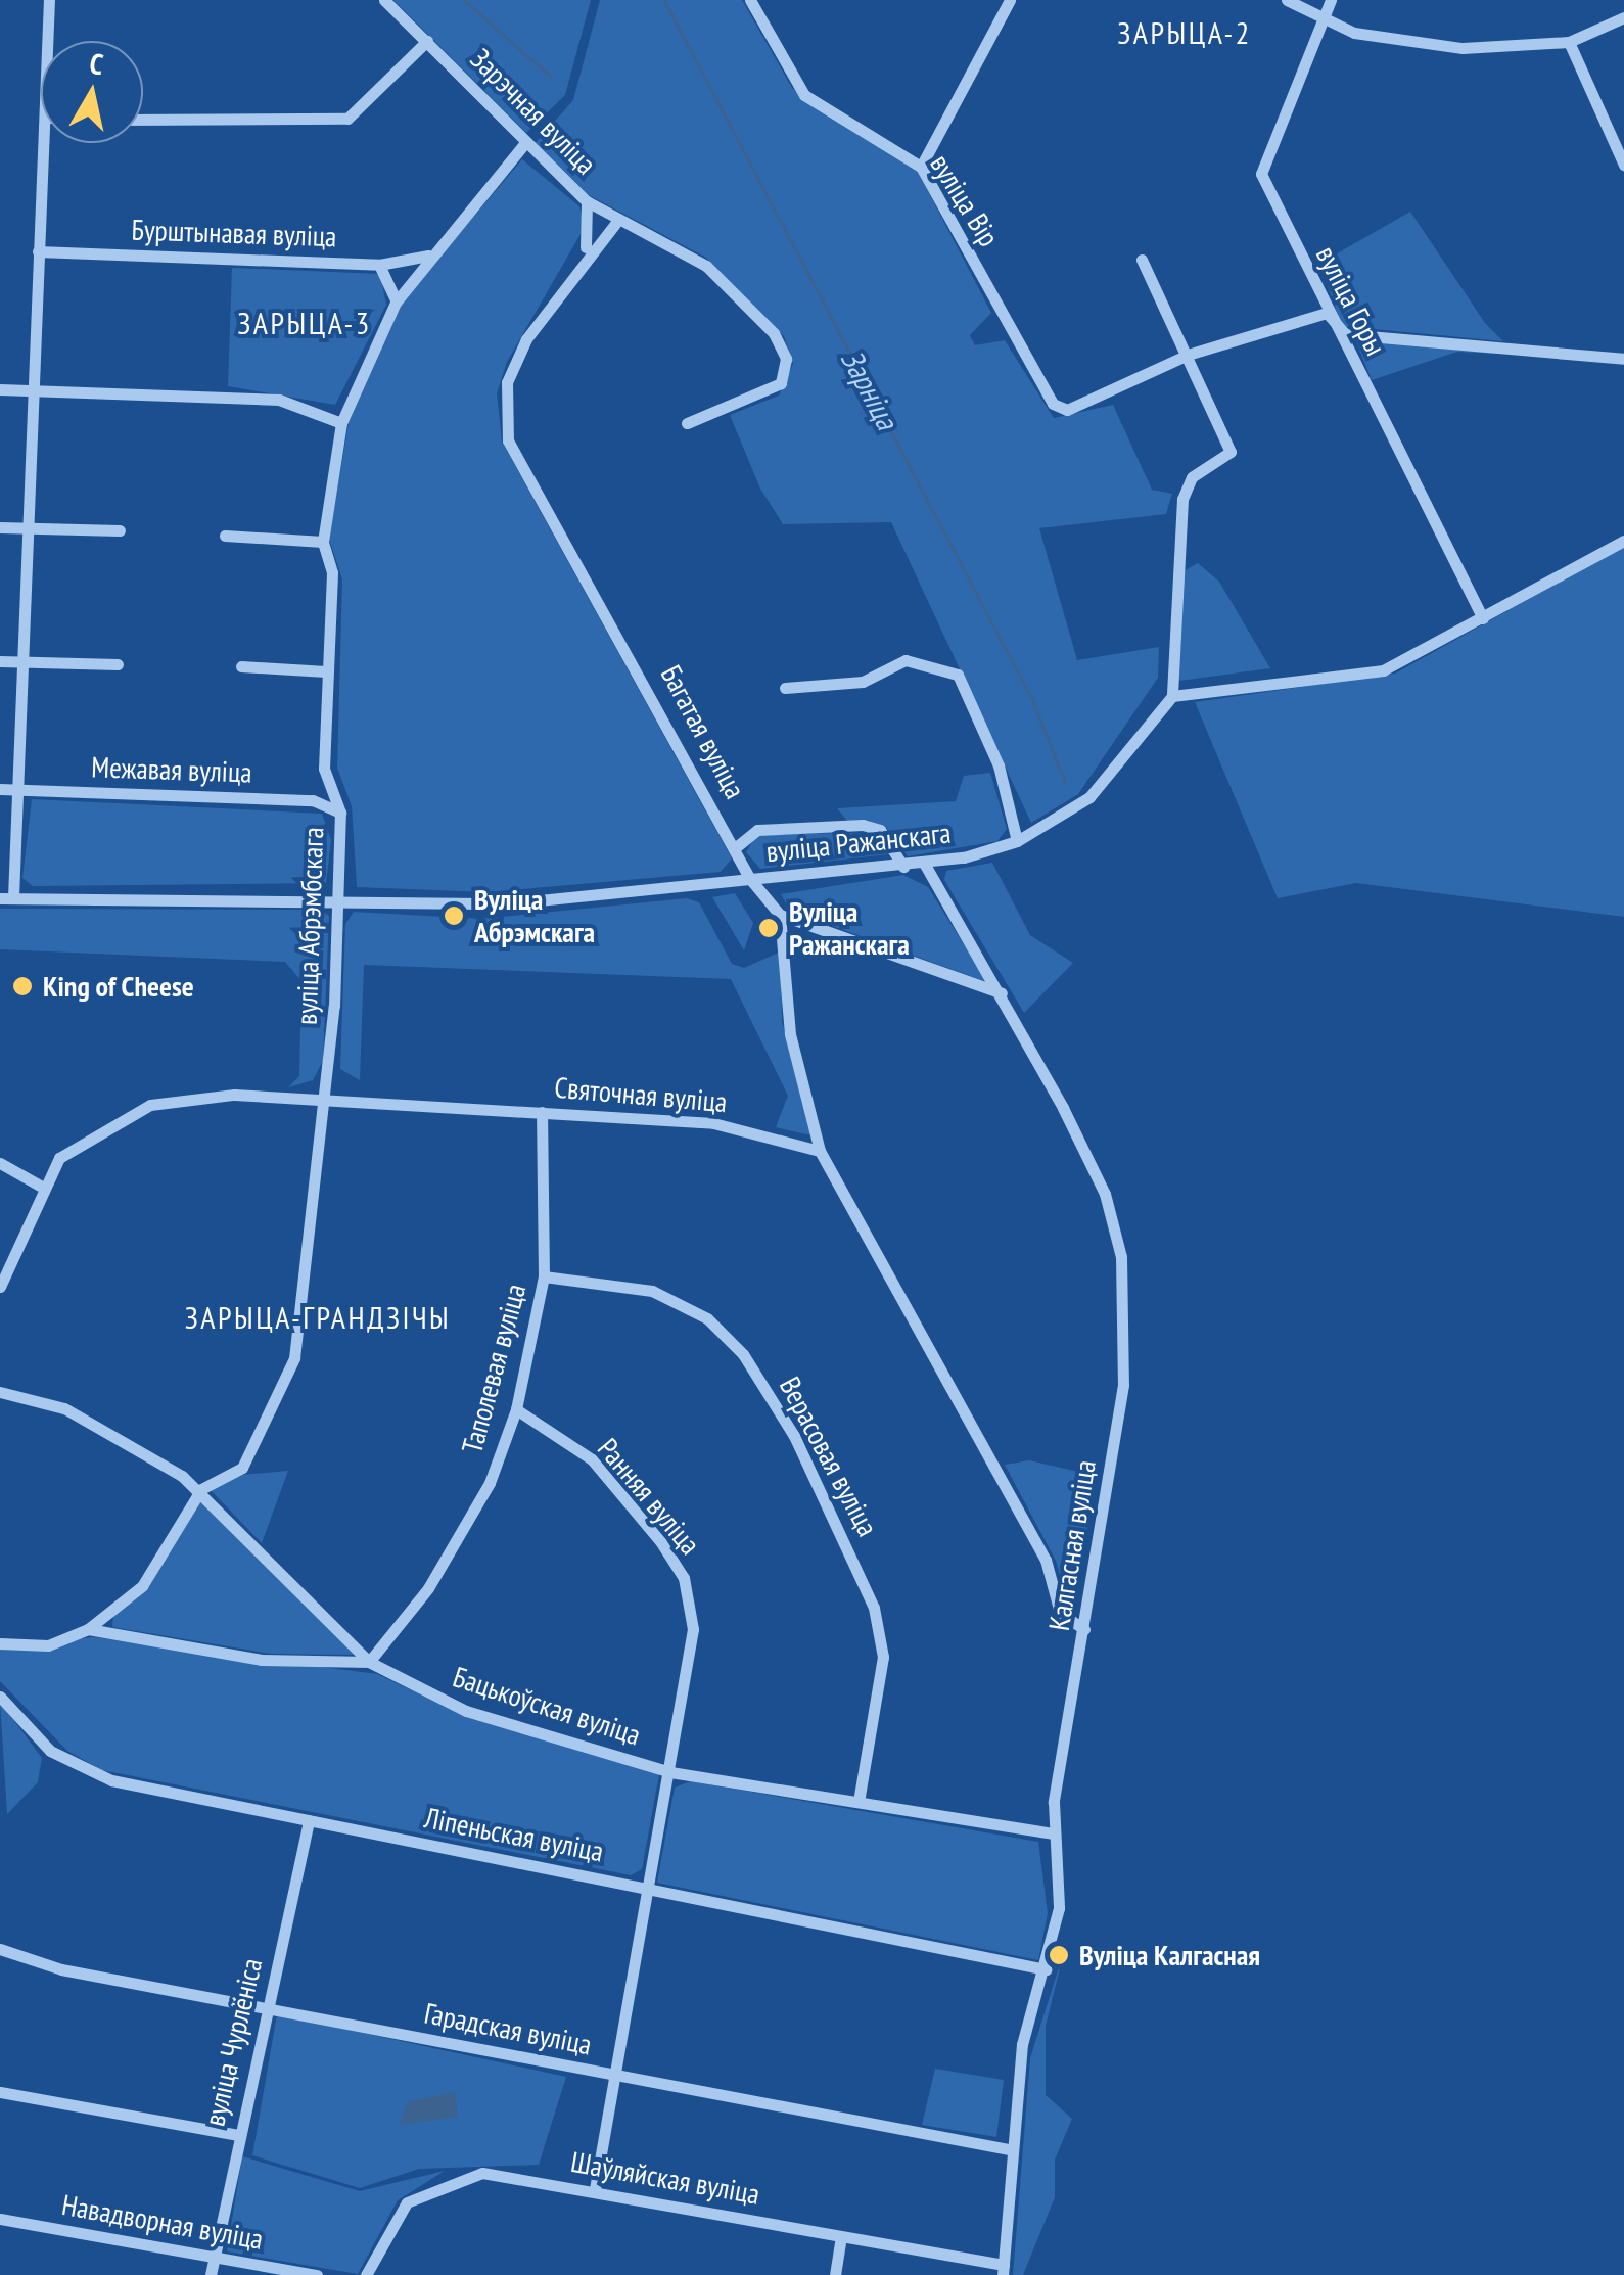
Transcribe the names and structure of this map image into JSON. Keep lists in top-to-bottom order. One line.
{"streets":{"street":["Зарэчная вуліца","вуліца Вір","Бурштынавая вуліца","вуліца Горы","Багатая вуліца","Межавая вуліца","вуліца Ражанскага","вуліца Абрэмбскага","Святочная вуліца","Таполевая вуліца","Верасовая вуліца","Ранняя вуліца","Калгасная вуліца","Бацькоўская вуліца","Ліпеньская вуліца","Гарадская вуліца","вуліца Чурлёніса","Шаўляйская вуліца","Навадворная вуліца"]},"crossings":[["Зарэчная вуліца","вуліца Абрэмбскага"],["Бурштынавая вуліца","вуліца Абрэмбскага"],["Багатая вуліца","вуліца Ражанскага"],["Межавая вуліца","вуліца Абрэмбскага"],["вуліца Ражанскага","вуліца Абрэмбскага"],["вуліца Ражанскага","Калгасная вуліца"],["вуліца Абрэмбскага","Святочная вуліца"],["вуліца Абрэмбскага","Бацькоўская вуліца"],["Святочная вуліца","Таполевая вуліца"],["Таполевая вуліца","Верасовая вуліца"],["Таполевая вуліца","Ранняя вуліца"],["Таполевая вуліца","Бацькоўская вуліца"],["Верасовая вуліца","Бацькоўская вуліца"],["Ранняя вуліца","Бацькоўская вуліца"],["Ранняя вуліца","Ліпеньская вуліца"],["Ранняя вуліца","Гарадская вуліца"],["Ранняя вуліца","Шаўляйская вуліца"],["Калгасная вуліца","Бацькоўская вуліца"],["Калгасная вуліца","Ліпеньская вуліца"],["Калгасная вуліца","Гарадская вуліца"],["Калгасная вуліца","Шаўляйская вуліца"],["Ліпеньская вуліца","вуліца Чурлёніса"],["Гарадская вуліца","вуліца Чурлёніса"],["вуліца Чурлёніса","Навадворная вуліца"]],"districts":["ЗАРЫЦА-2","ЗАРЫЦА-3","ЗАРЫЦА-ГРАНДЗІЧЫ"],"water":["Зарніца"],"places":["Вуліца Абрэмскага","Вуліца Ражанскага","King of Cheese","Вуліца Калгасная"],"north":"top"}
